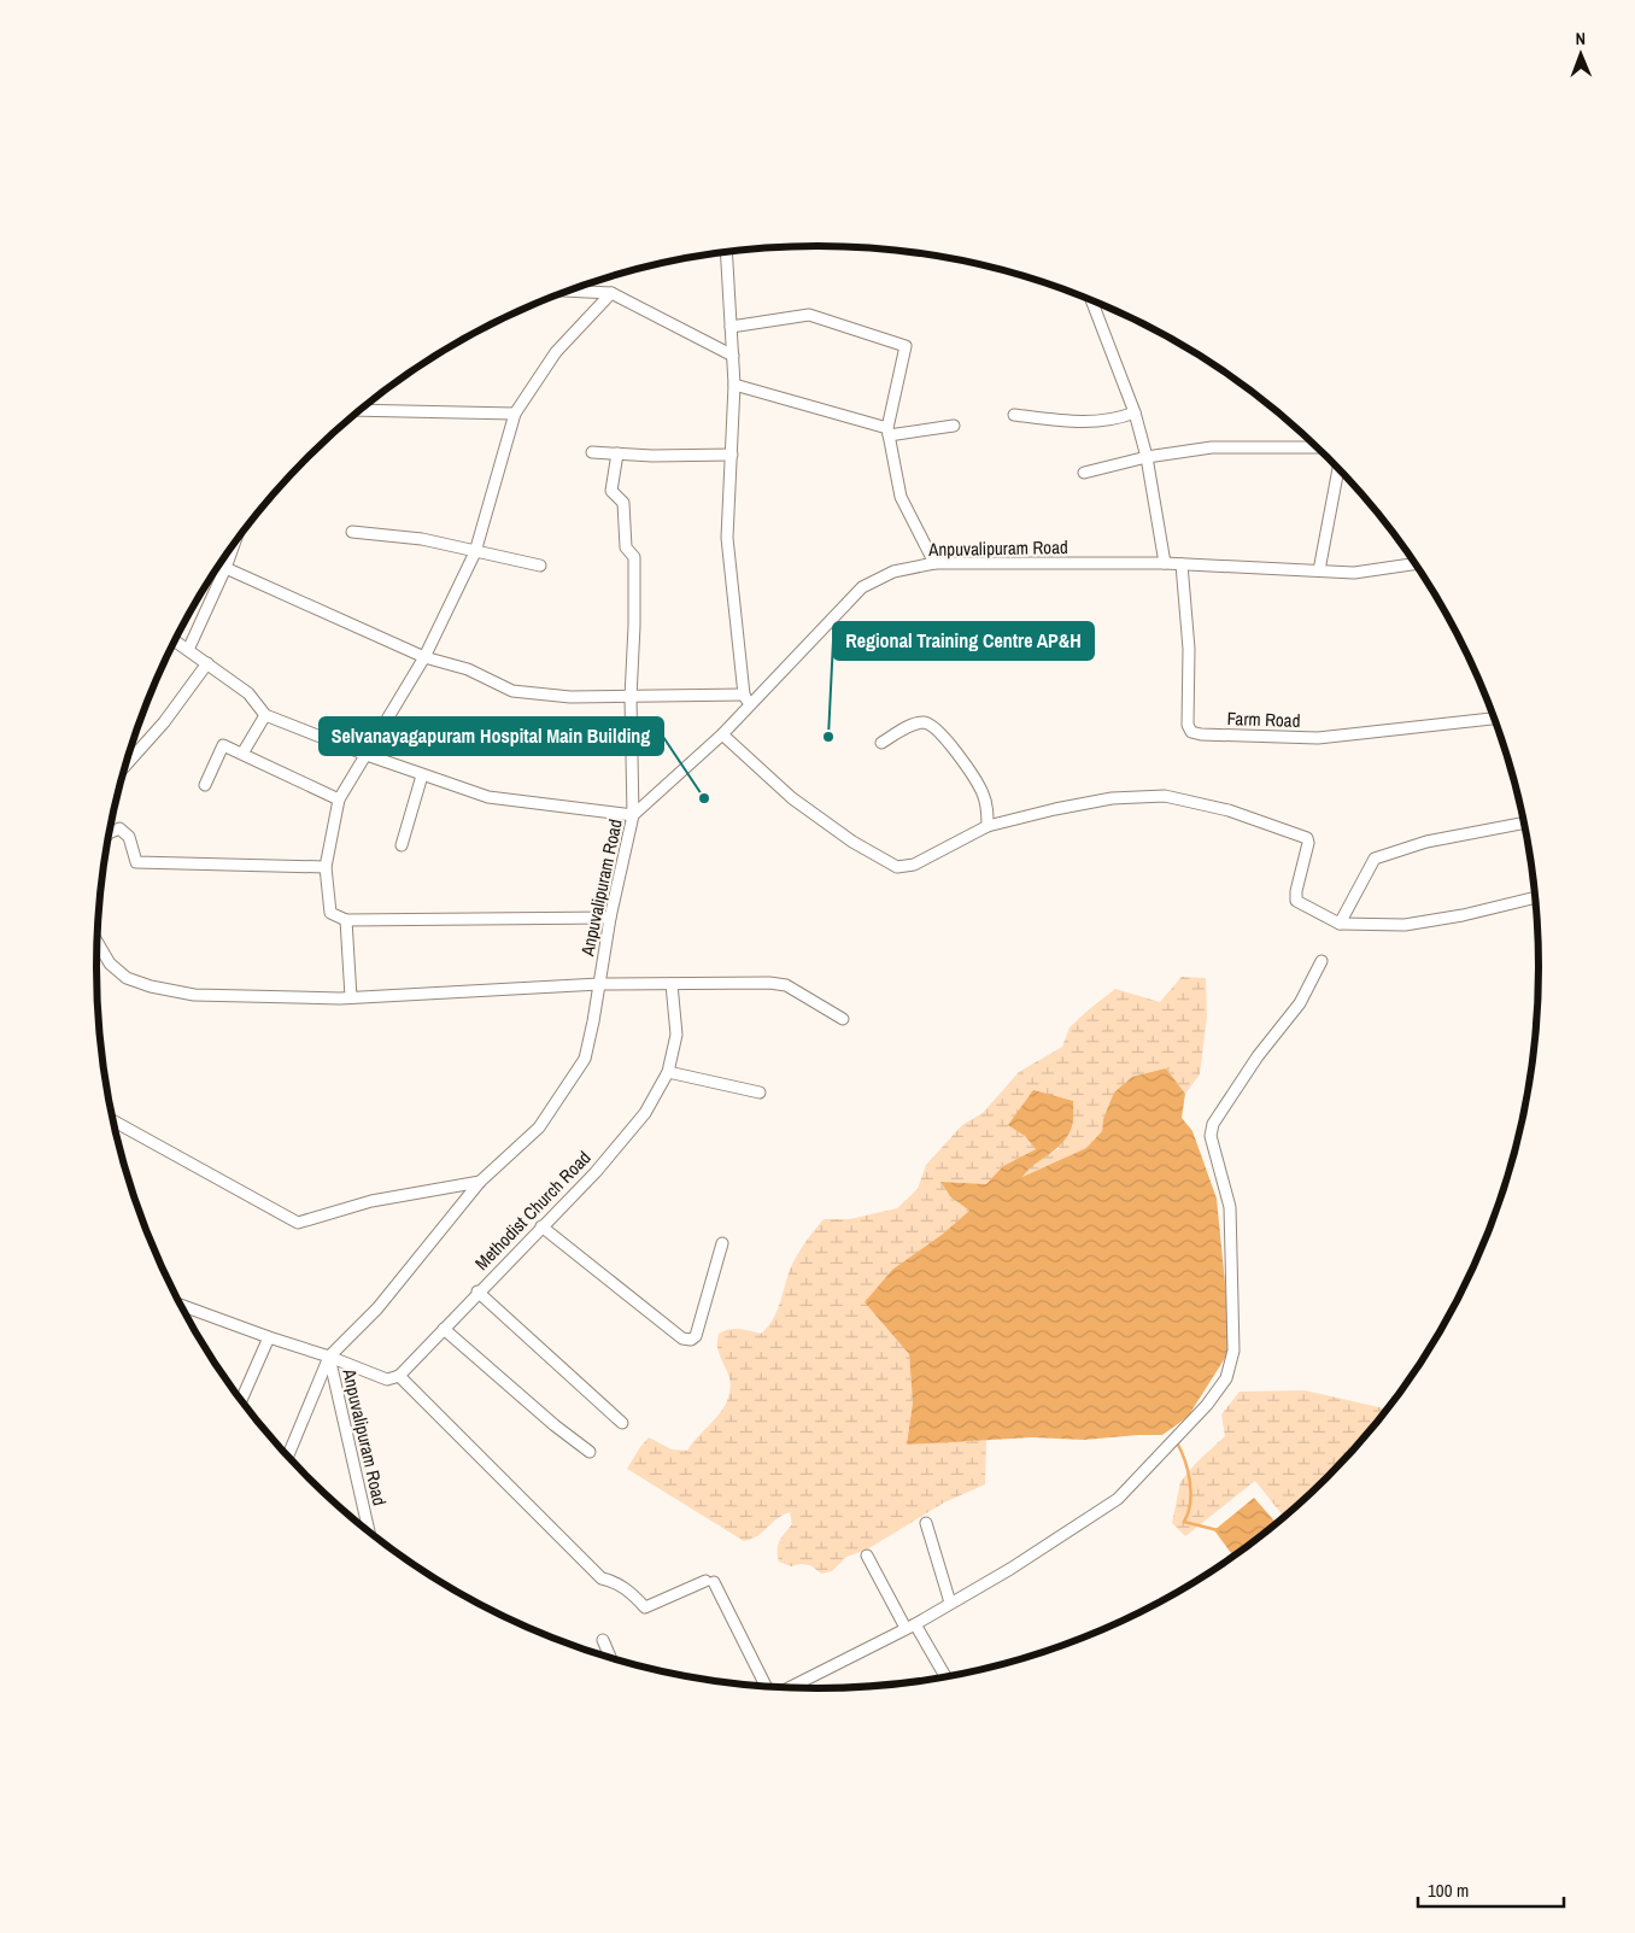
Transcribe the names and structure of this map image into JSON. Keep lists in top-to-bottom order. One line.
{"streets":{"street":["Anpuvalipuram Road","Farm Road","Methodist Church Road"]},"crossings":[["Anpuvalipuram Road","Farm Road"]],"places":["Regional Training Centre AP&H","Selvanayagapuram Hospital Main Building"],"scale_bar":"100 m","north":"top"}
